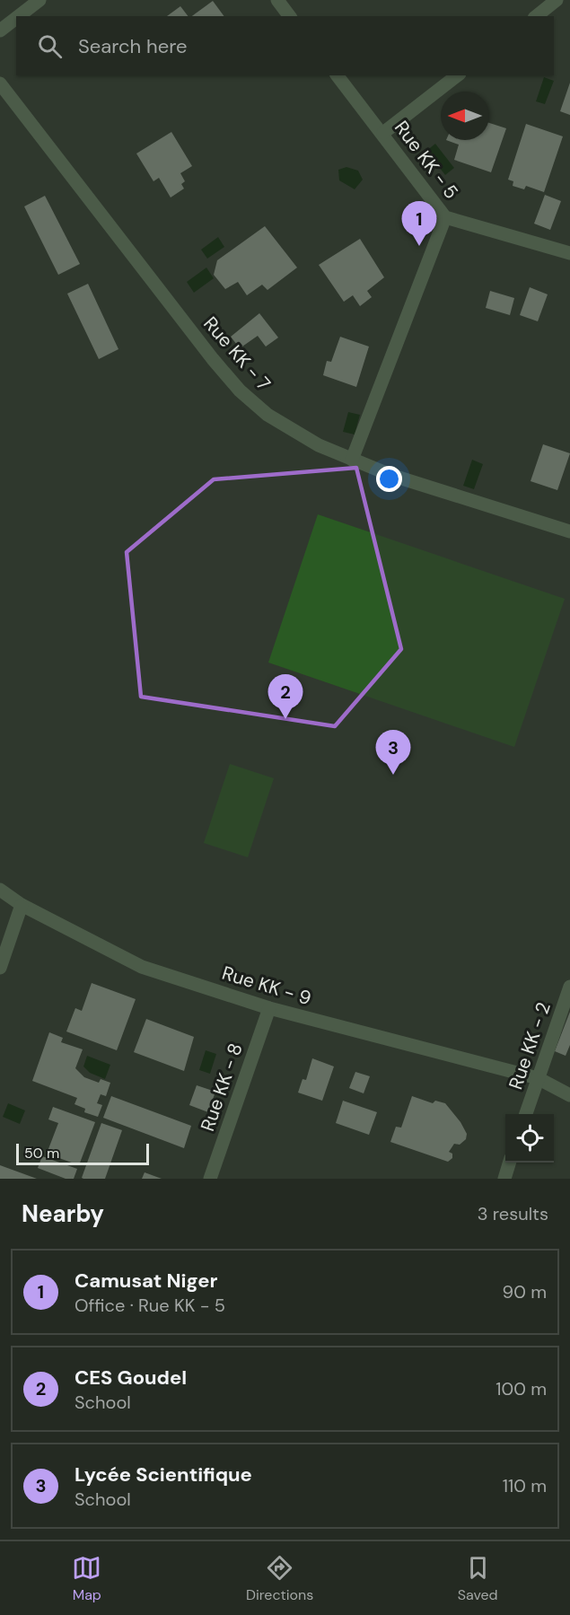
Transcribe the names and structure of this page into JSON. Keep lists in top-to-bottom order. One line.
{"streets":{"street":["Rue KK - 5","Rue KK - 7","Rue KK - 9","Rue KK - 2","Rue KK - 8"]},"crossings":[["Rue KK - 9","Rue KK - 2"],["Rue KK - 9","Rue KK - 8"]],"scale_bar":"50 m","north":"left","page":{"search":"Search here","pins":["1","2","3"],"scale":"50 m","heading":["Nearby","3 results"],"list":[{"mark":"1","name":"Camusat Niger","note":"Office · Rue KK - 5","value":"90 m"},{"mark":"2","name":"CES Goudel","note":"School","value":"100 m"},{"mark":"3","name":"Lycée Scientifique","note":"School","value":"110 m"}],"nav":["Map","Directions","Saved"]}}
